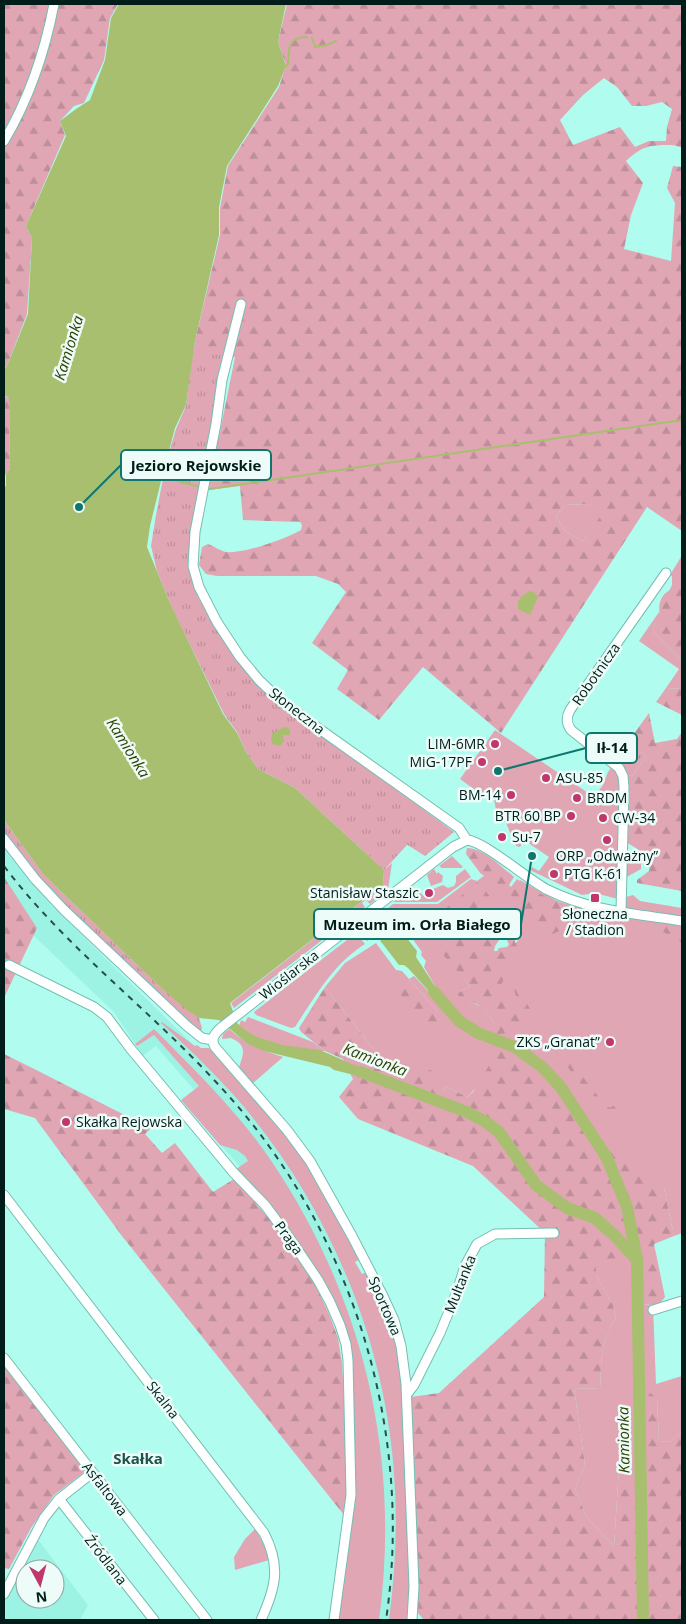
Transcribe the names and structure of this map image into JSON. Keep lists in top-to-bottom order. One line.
{"streets":{"street":["Robotnicza","Słoneczna","Wioślarska","Praga","Multanka","Sportowa","Skalna","Asfaltowa","Źródlana"]},"crossings":[["Robotnicza","Słoneczna"],["Słoneczna","Wioślarska"],["Wioślarska","Sportowa"],["Multanka","Sportowa"]],"districts":["Skałka"],"water":["Kamionka"],"places":{"other":["Jezioro Rejowskie","LIM-6MR","MiG-17PF","Ił-14","ASU-85","BM-14","BRDM","BTR 60 BP","CW-34","Su-7","ORP „Odważny”","Muzeum im. Orła Białego","PTG K-61","Stanisław Staszic","ZKS „Granat”","Skałka Rejowska"],"transit":["Słoneczna / Stadion"]},"north":"bottom"}
